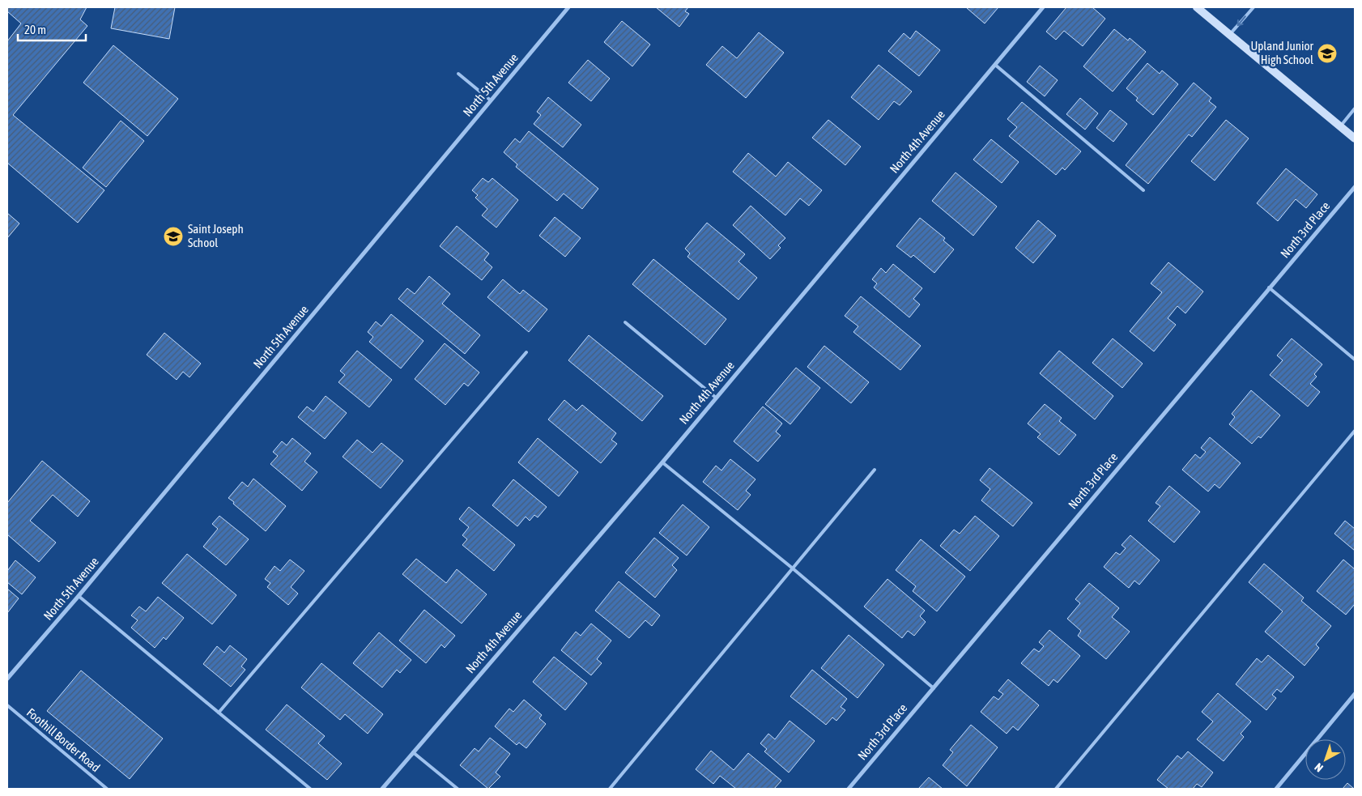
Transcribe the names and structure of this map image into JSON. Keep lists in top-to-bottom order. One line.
{"streets":{"street":["North 5th Avenue","North 4th Avenue","North 3rd Place"],"lane":["Foothill Border Road"]},"places":{"school or university":["Upland Junior High School","Saint Joseph School"]},"scale_bar":"20 m","north":"bottom left"}
